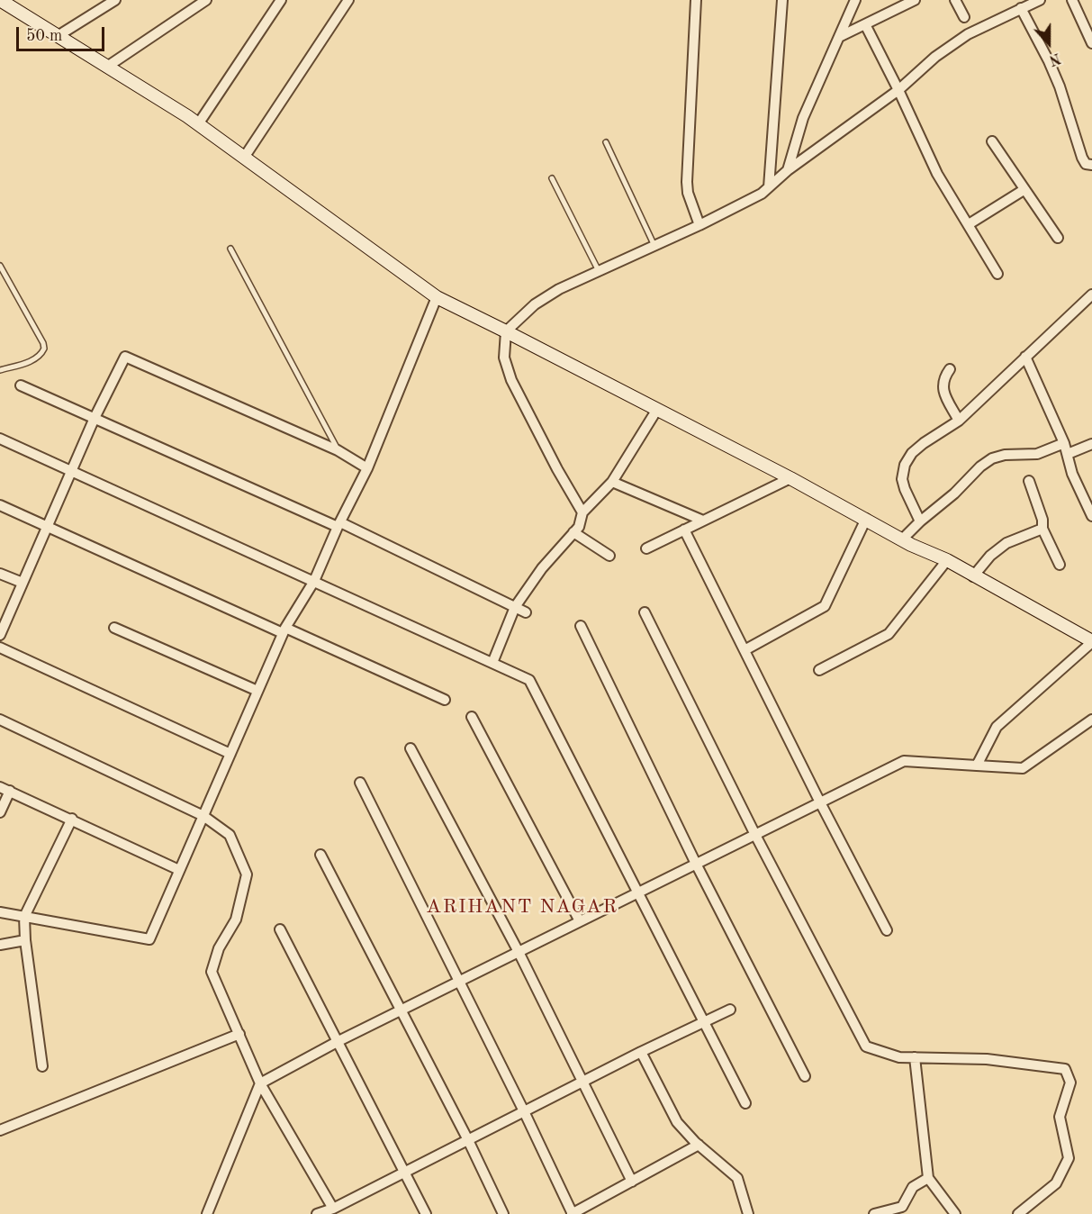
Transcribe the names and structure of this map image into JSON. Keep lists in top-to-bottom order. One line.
{"districts":["ARIHANT NAGAR"],"scale_bar":"50 m","north":"bottom"}
